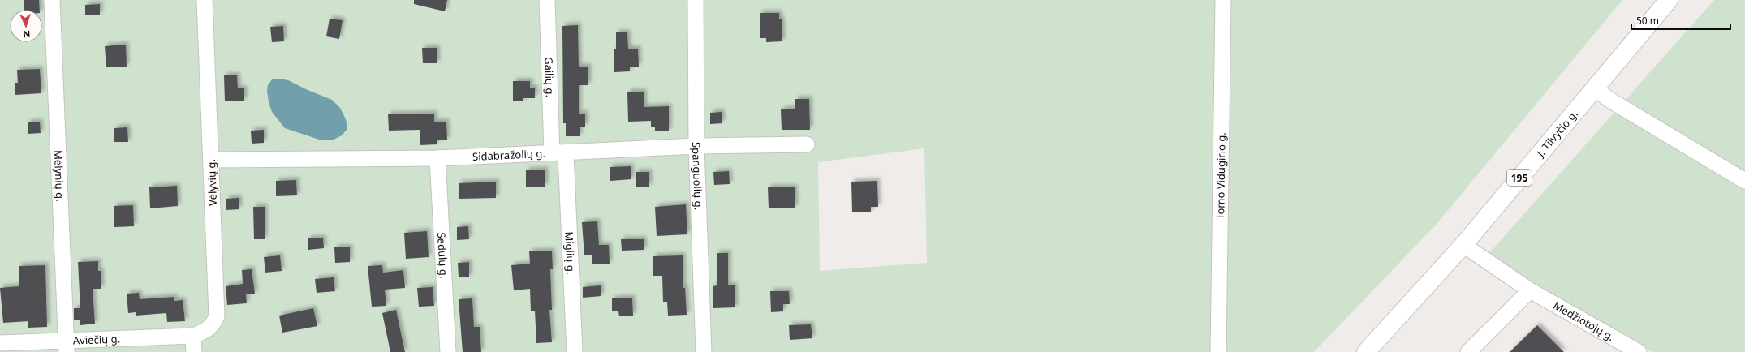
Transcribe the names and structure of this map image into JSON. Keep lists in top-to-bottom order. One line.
{"streets":{"main road":["J. Tilvyčio g.","195"],"street":["Gailių g.","Sidabražolių g.","Mėlynių g.","Spanguolių g.","Tomo Vidugirio g.","Vėlyvių g.","Miglių g.","Sedulų g.","Medžiotojų g.","Aviečių g."]},"crossings":[["Gailių g.","Sidabražolių g."],["Gailių g.","Miglių g."],["J. Tilvyčio g.","Medžiotojų g."],["Sidabražolių g.","Spanguolių g."],["Sidabražolių g.","Vėlyvių g."],["Sidabražolių g.","Miglių g."],["Sidabražolių g.","Sedulų g."],["Mėlynių g.","Aviečių g."],["Vėlyvių g.","Aviečių g."]],"scale_bar":"50 m","north":"bottom"}
